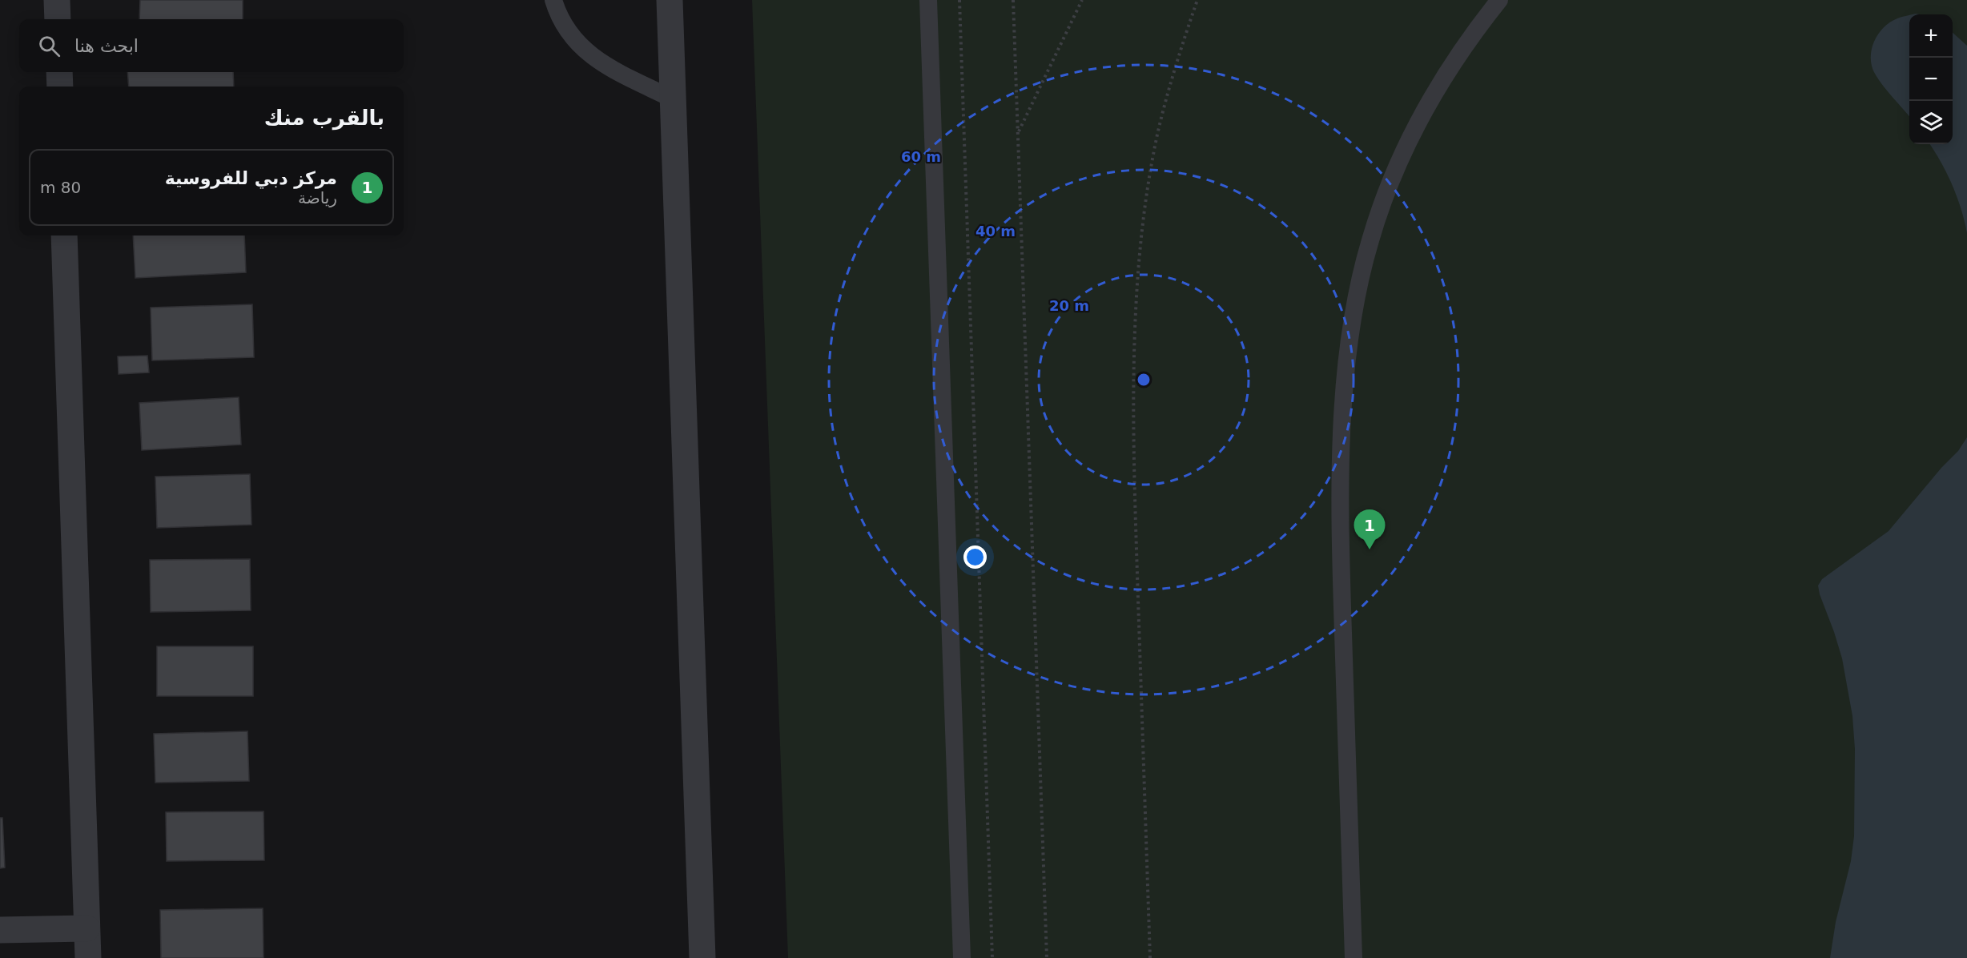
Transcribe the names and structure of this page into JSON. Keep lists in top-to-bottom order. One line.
{"page":{"map_buttons":["+","−"],"search":"ابحث هنا","heading":"بالقرب منك","list":[{"mark":"1","name":"مركز دبي للفروسية","note":"رياضة","value":"80 m"}],"pins":"1"},"rings":["60 m","40 m","20 m"]}
